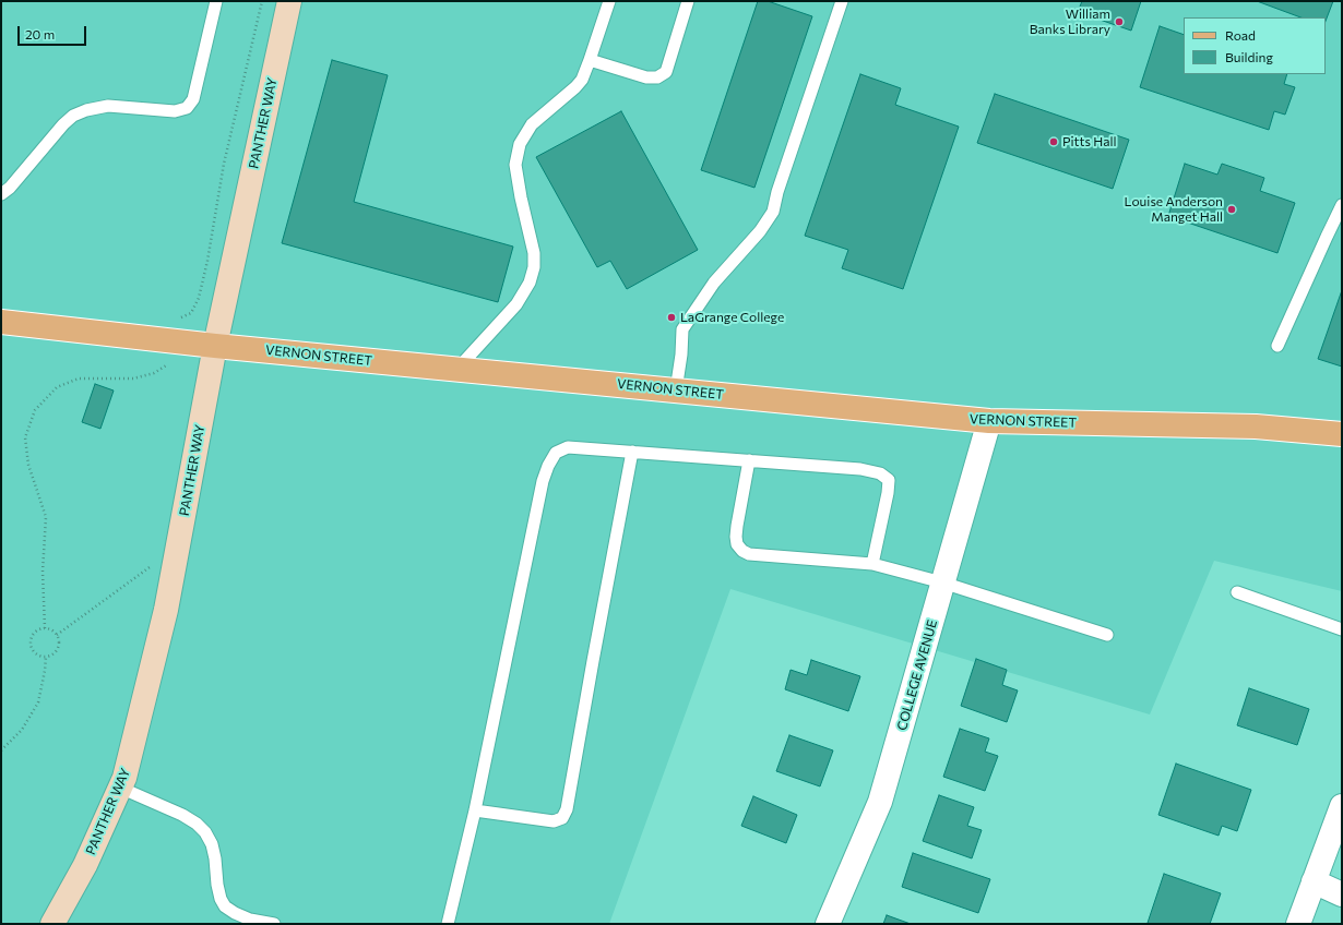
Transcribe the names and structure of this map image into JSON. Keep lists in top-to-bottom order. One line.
{"streets":{"main road":["VERNON STREET"],"street":["PANTHER WAY","COLLEGE AVENUE"]},"crossings":[["PANTHER WAY","VERNON STREET"],["VERNON STREET","COLLEGE AVENUE"]],"places":["William Banks Library","Pitts Hall","Louise Anderson Manget Hall","LaGrange College"],"legend":["Road","Building"],"scale_bar":"20 m"}
